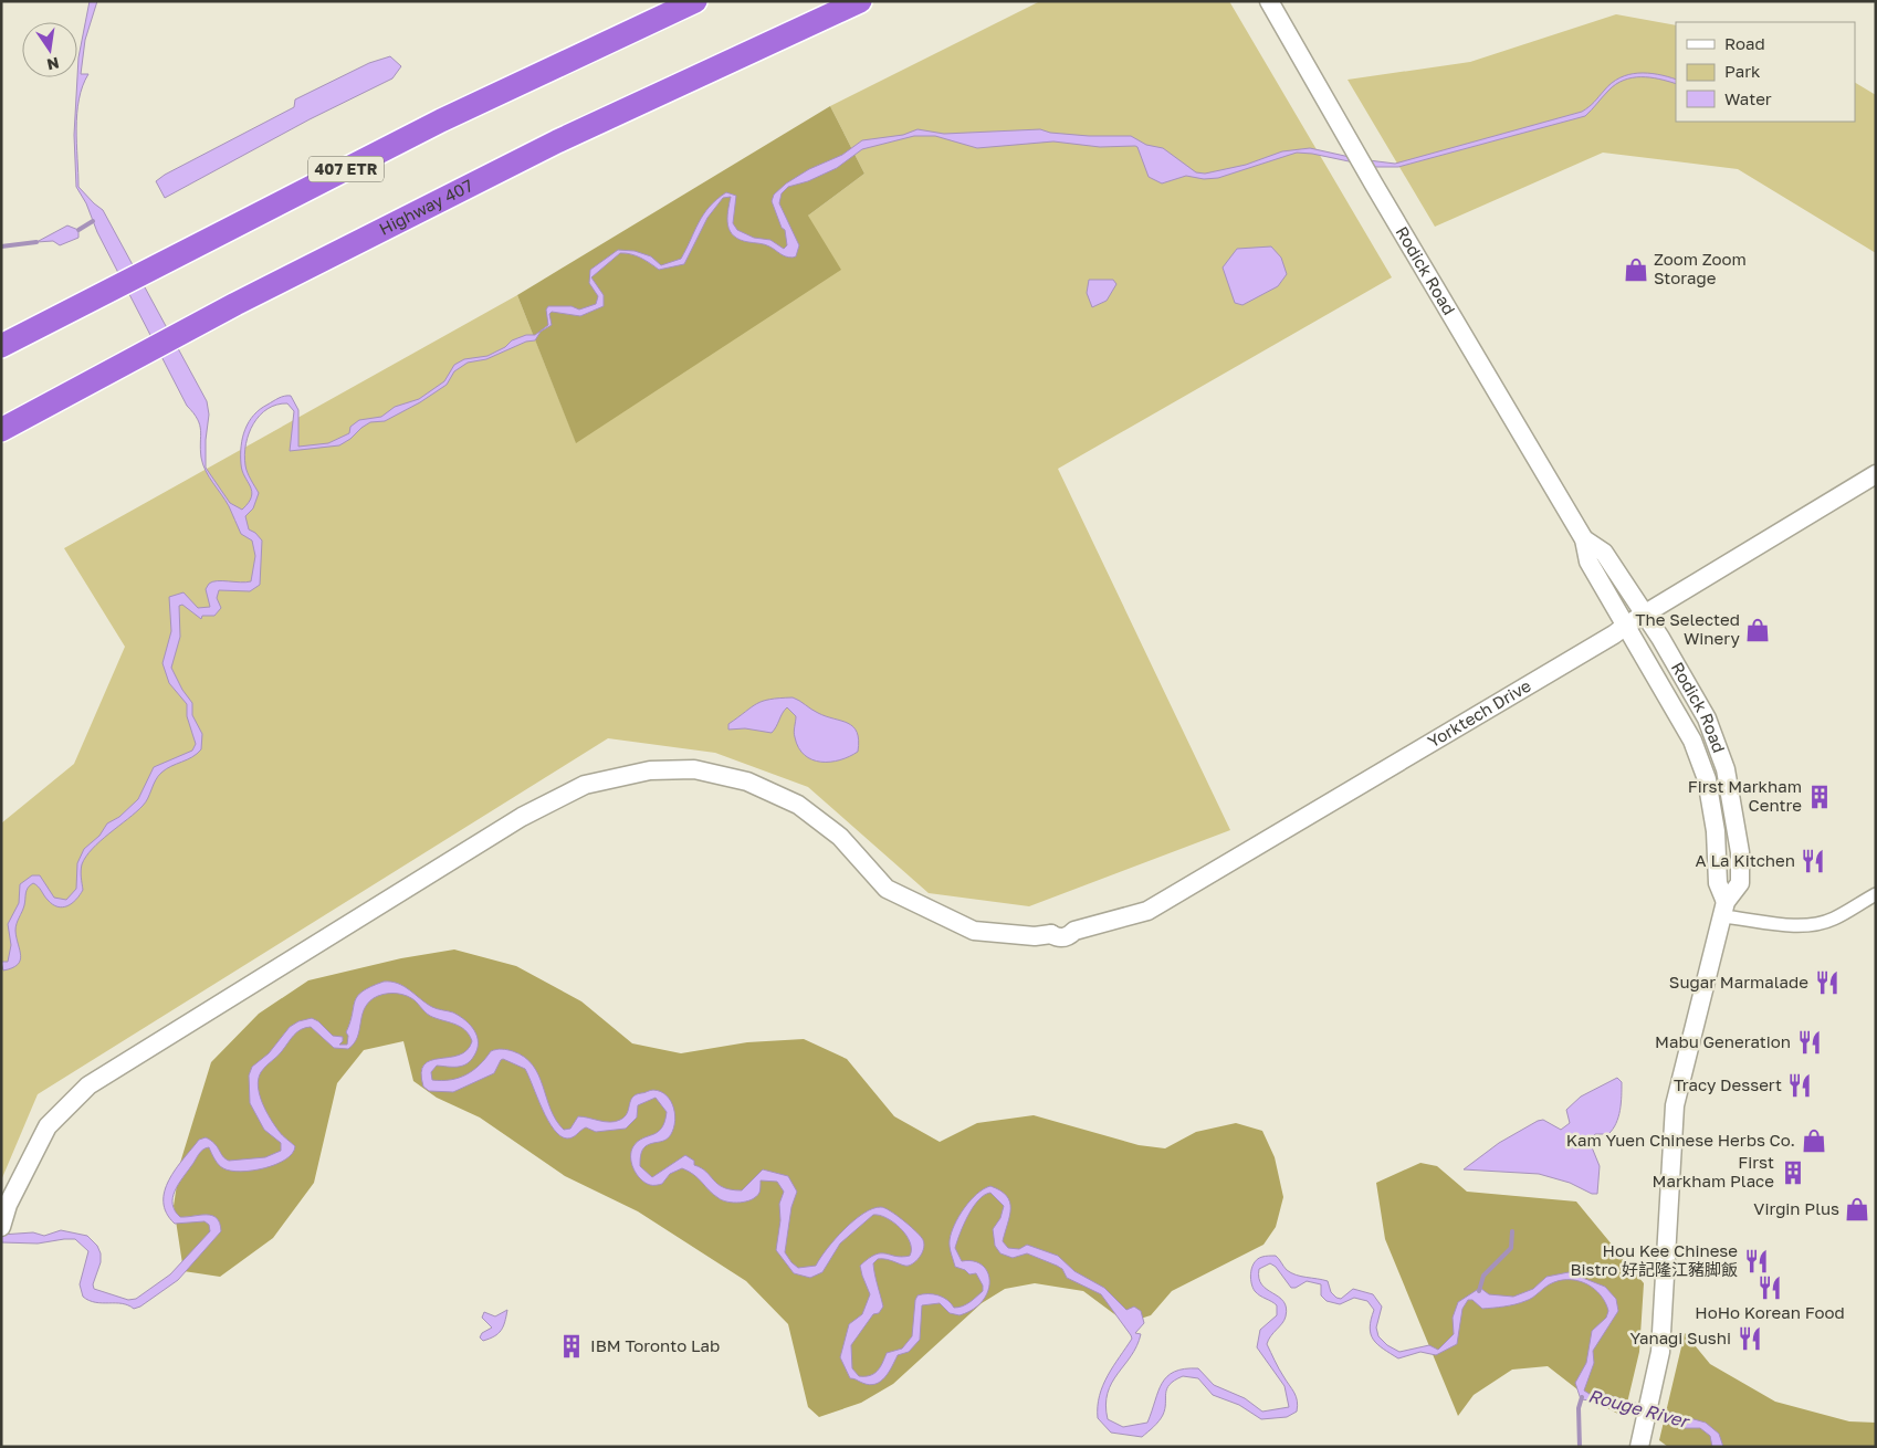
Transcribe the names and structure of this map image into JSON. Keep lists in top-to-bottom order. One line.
{"streets":{"highway":["407 ETR","Highway 407"],"street":["Rodick Road","Yorktech Drive"]},"crossings":[["Rodick Road","Yorktech Drive"]],"water":["Rouge River"],"places":{"shop":["Zoom Zoom Storage","The Selected Winery","Kam Yuen Chinese Herbs Co.","Virgin Plus"],"building":["First Markham Centre","First Markham Place","IBM Toronto Lab"],"restaurant":["A La Kitchen","Sugar Marmalade","Mabu Generation","Tracy Dessert","Hou Kee Chinese Bistro 好記隆江豬脚飯","HoHo Korean Food","Yanagi Sushi"]},"legend":["Road","Park","Water"],"north":"bottom"}
